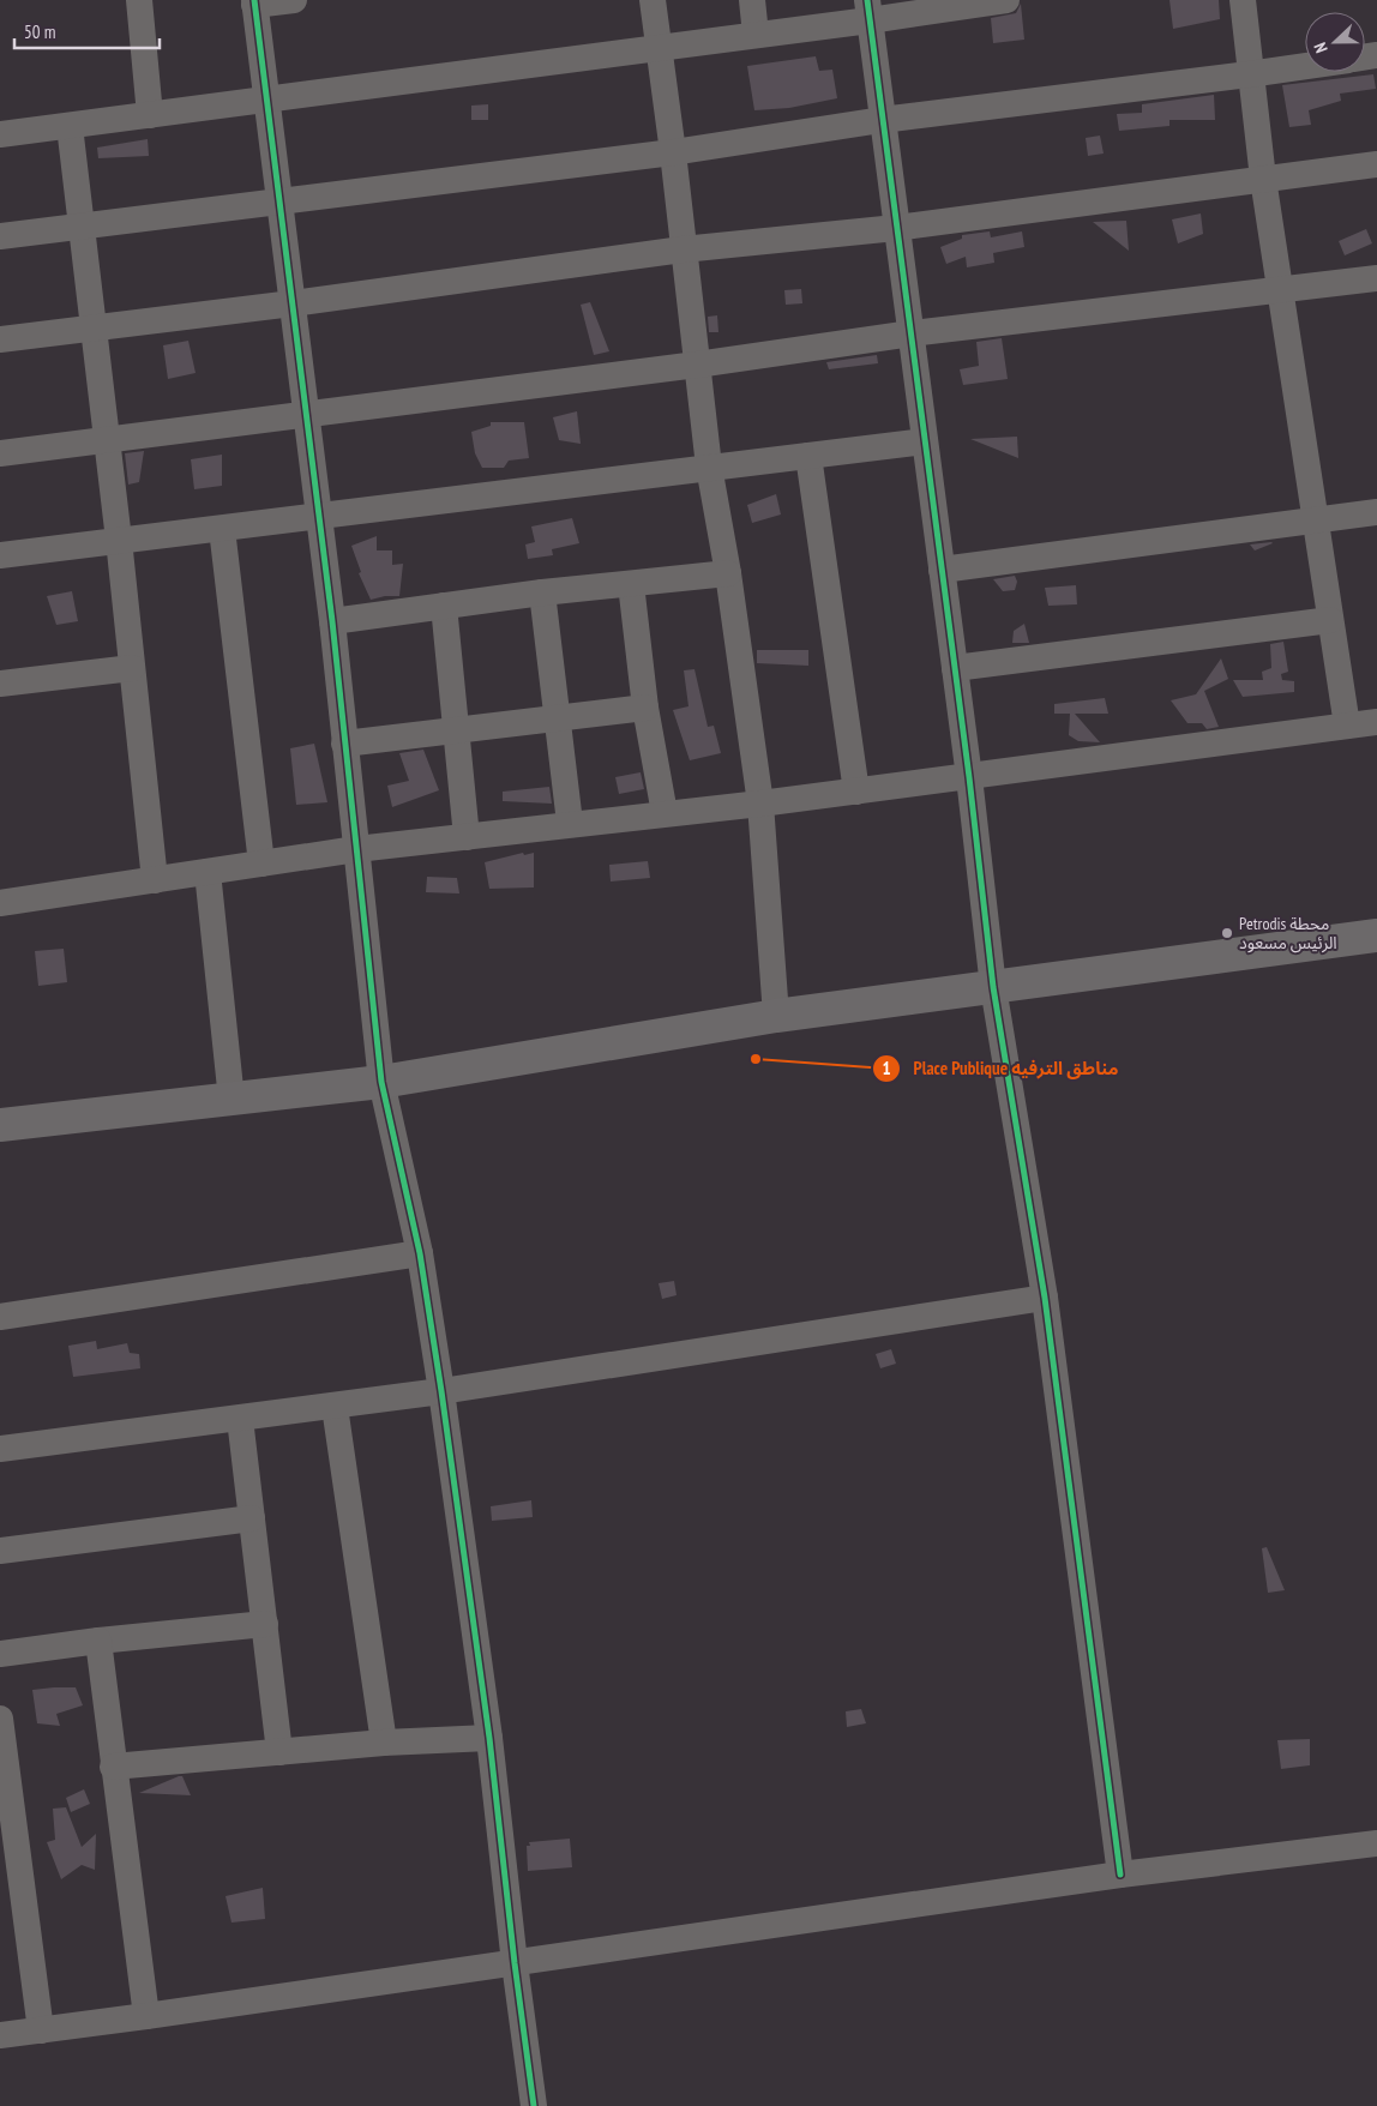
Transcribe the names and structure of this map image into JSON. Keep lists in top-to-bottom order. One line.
{"places":["Petrodis محطة الرئيس مسعود","Place Publique مناطق الترفيه"],"scale_bar":"50 m","north":"left"}
